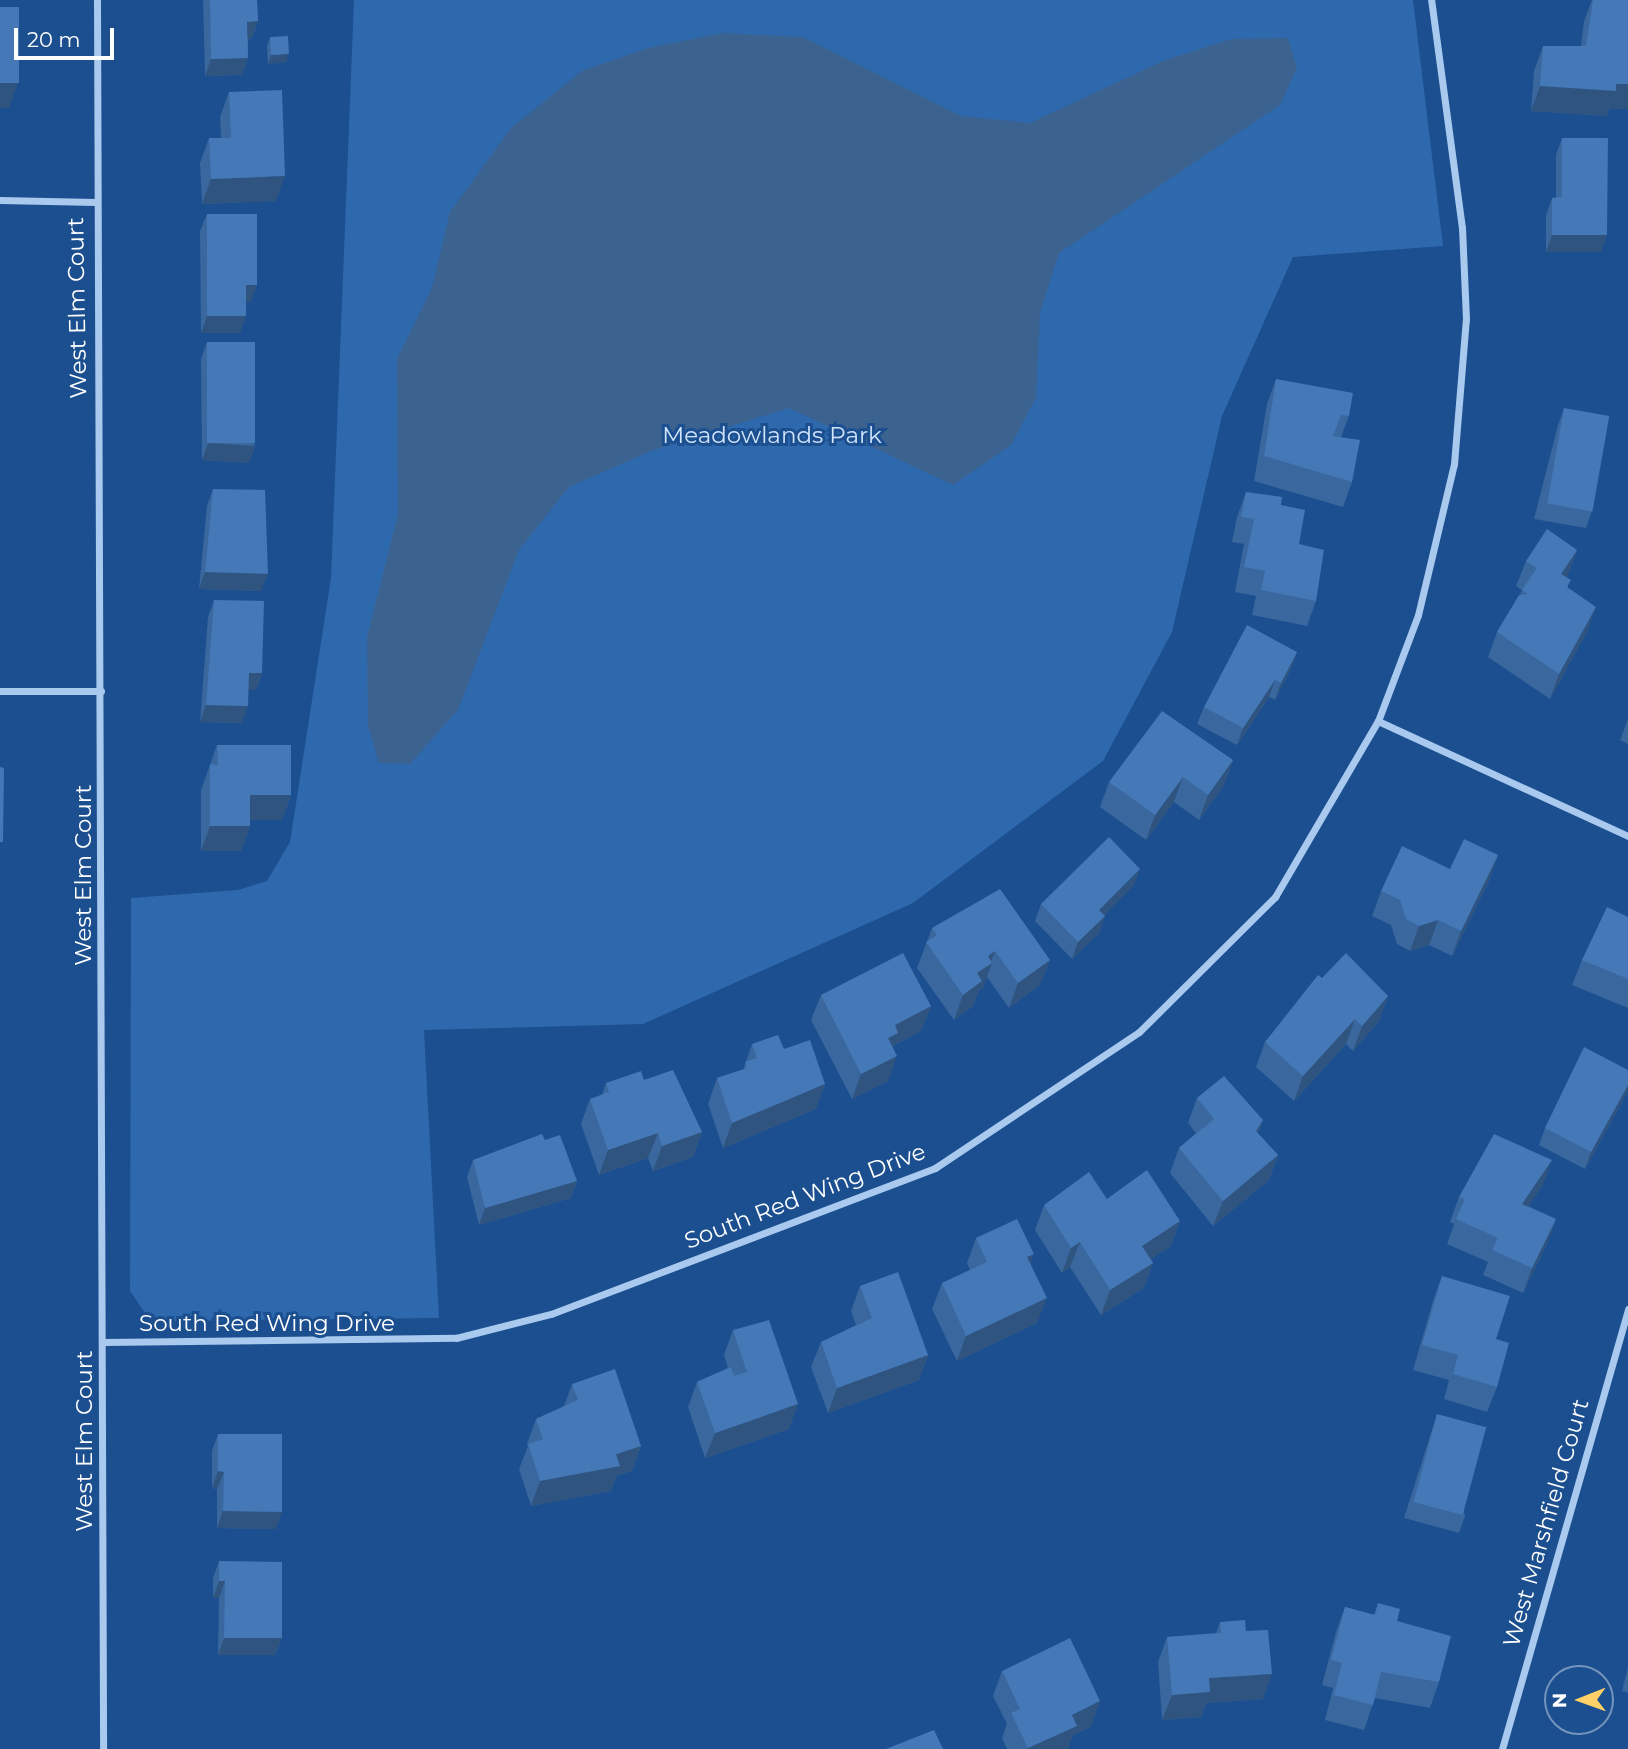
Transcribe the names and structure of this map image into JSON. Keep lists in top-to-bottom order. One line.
{"streets":{"street":["West Elm Court","South Red Wing Drive","West Marshfield Court"]},"crossings":[["West Elm Court","South Red Wing Drive"]],"parks":["Meadowlands Park"],"scale_bar":"20 m","north":"left"}
